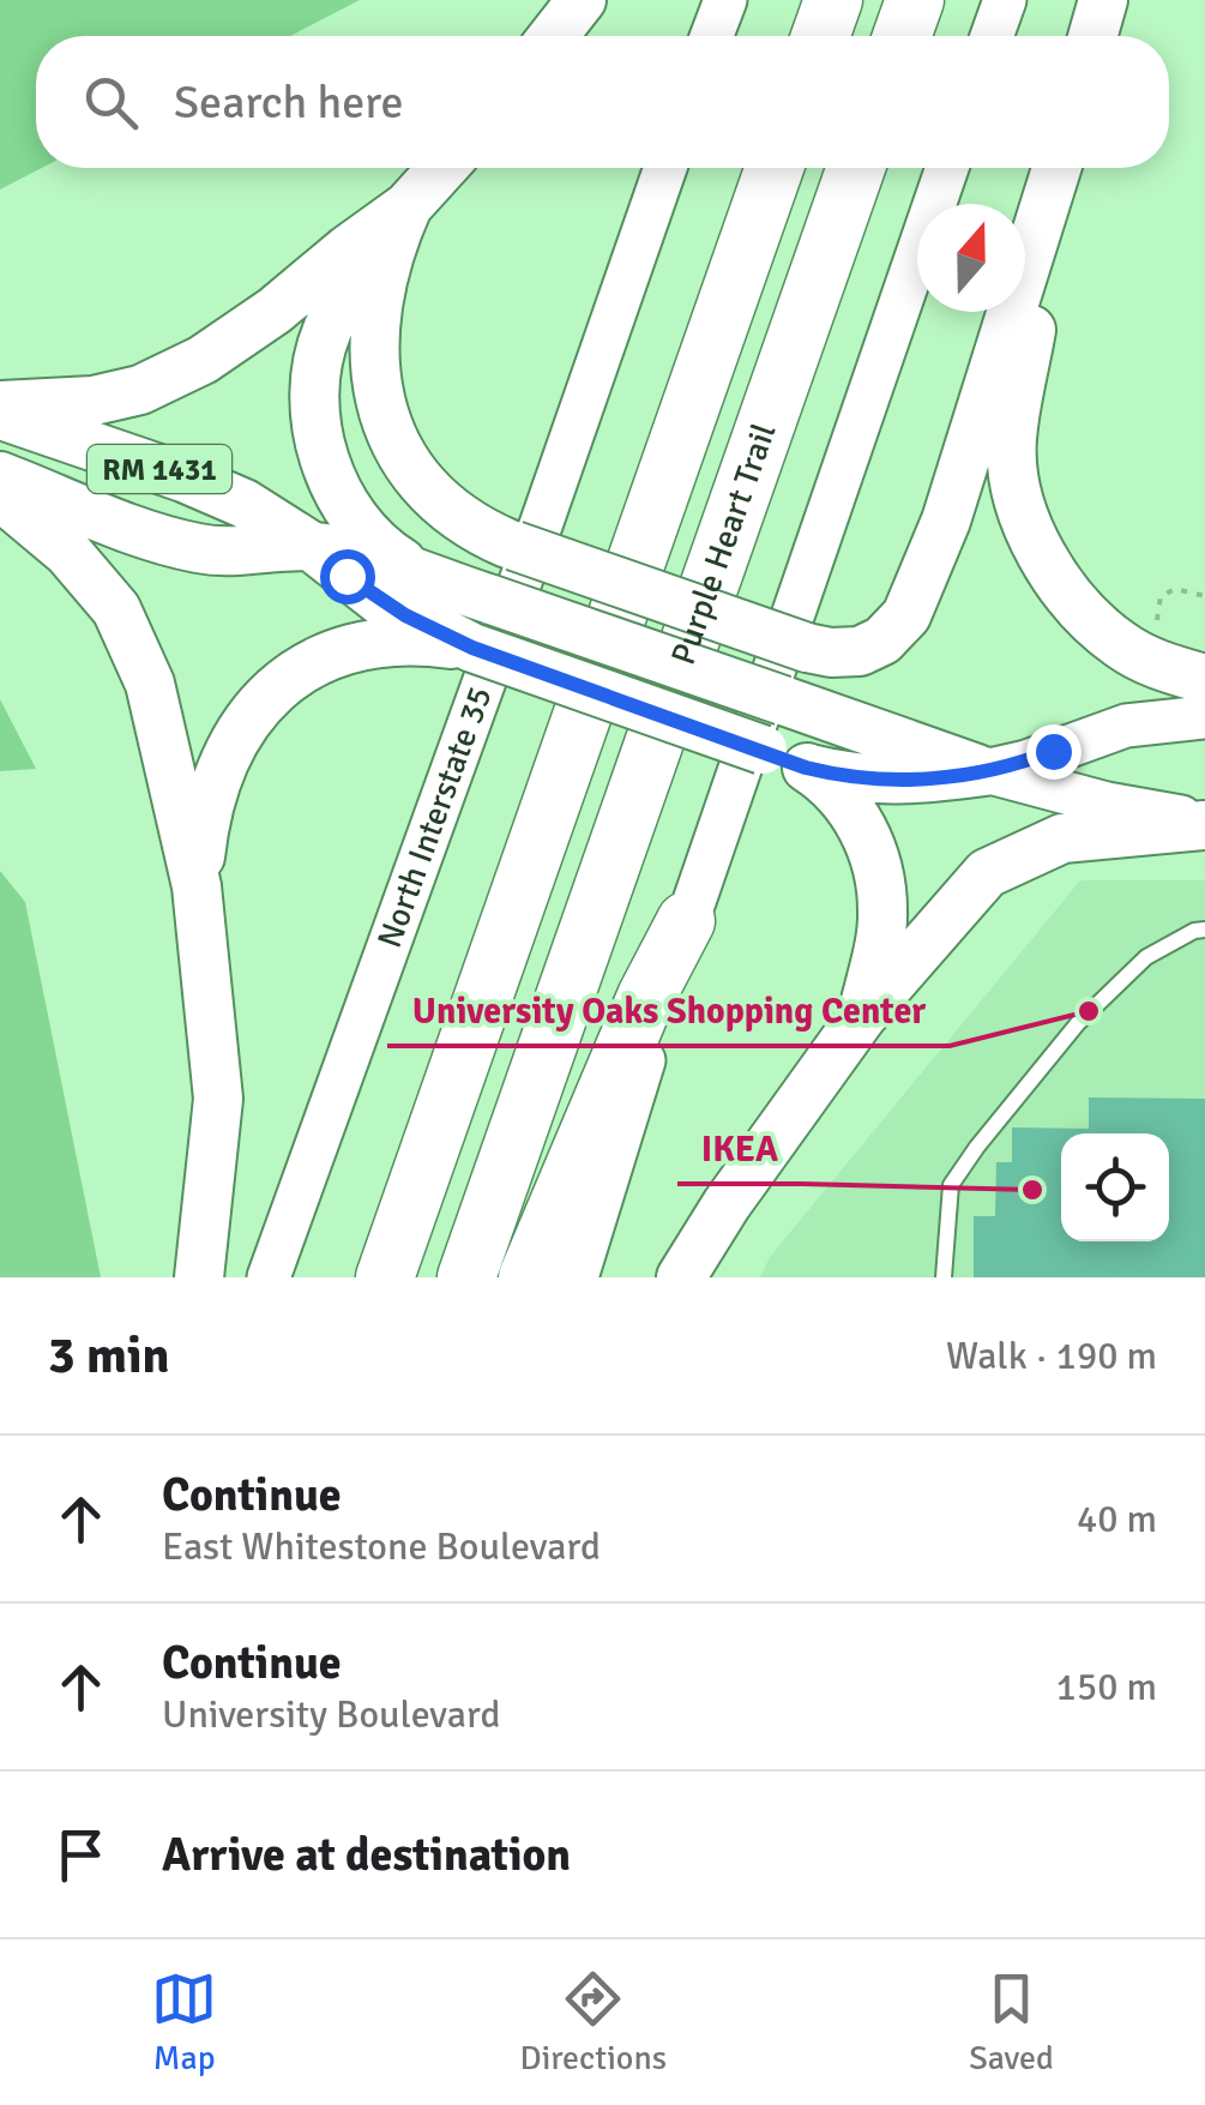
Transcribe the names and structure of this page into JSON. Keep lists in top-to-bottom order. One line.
{"streets":{"highway":["Purple Heart Trail"],"main road":["RM 1431","North Interstate 35"]},"places":["University Oaks Shopping Center","IKEA"],"north":"top","page":{"search":"Search here","heading":["3 min","Walk · 190 m"],"list":[["Continue","East Whitestone Boulevard","40 m"],["Continue","University Boulevard","150 m"],"Arrive at destination"],"nav":["Map","Directions","Saved"]}}
